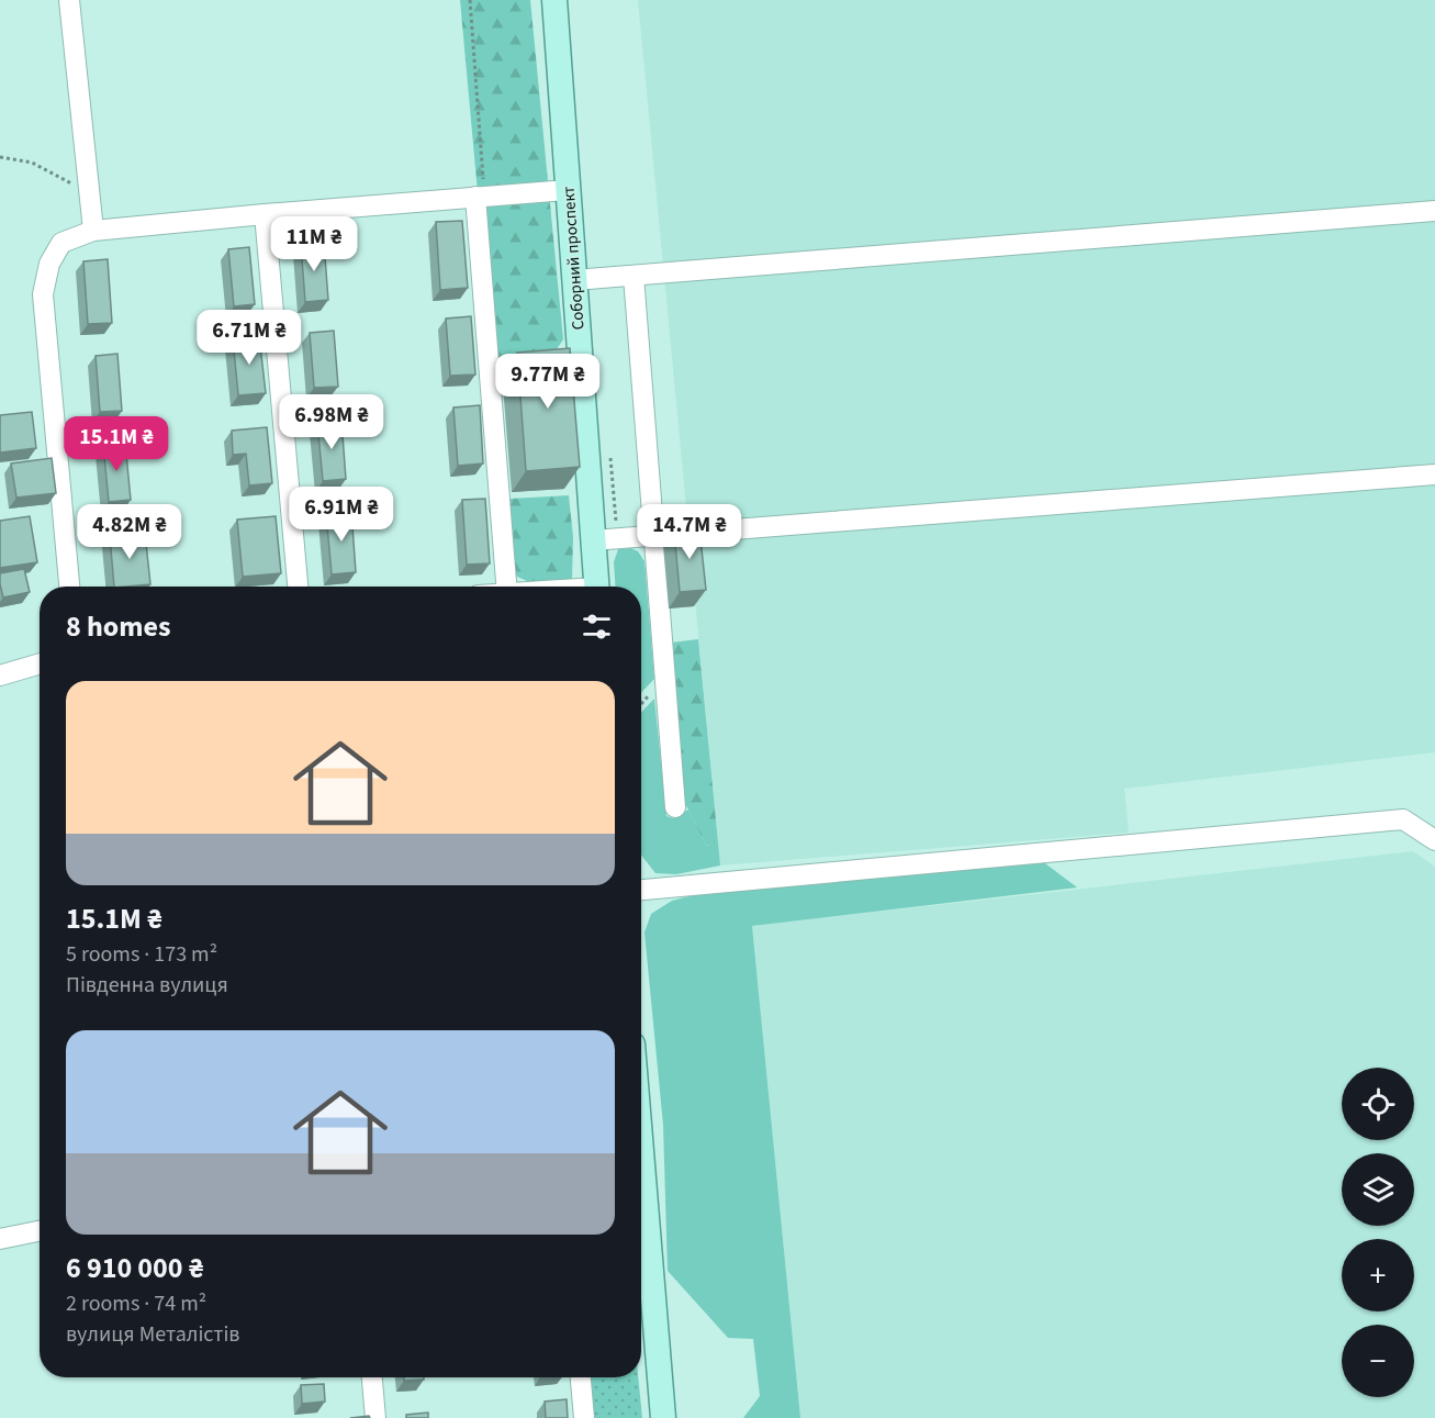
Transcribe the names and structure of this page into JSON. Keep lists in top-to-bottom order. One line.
{"streets":{"main road":["Соборний проспект"]},"page":{"price":["11M ₴","6.71M ₴","9.77M ₴","6.98M ₴","15.1M ₴","6.91M ₴","4.82M ₴","14.7M ₴"],"heading":"8 homes","list":[{"name":"15.1M ₴","note":"5 rooms · 173 m² · Південна вулиця"},{"name":"6 910 000 ₴","note":"2 rooms · 74 m² · вулиця Металістів"}],"map_buttons":["+","−"]}}
